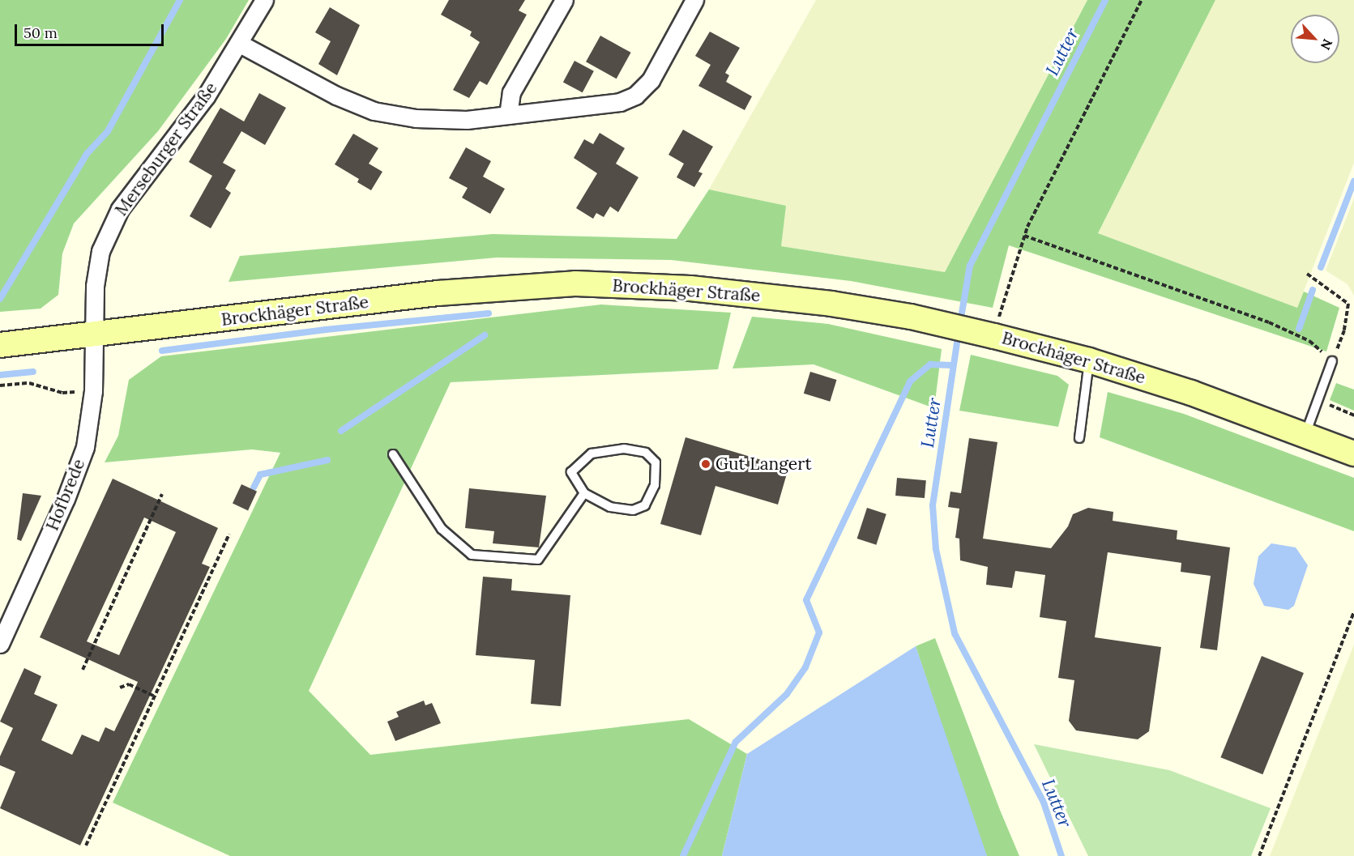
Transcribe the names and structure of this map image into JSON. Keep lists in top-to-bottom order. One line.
{"streets":{"main road":["Brockhäger Straße"],"street":["Merseburger Straße","Hofbrede"]},"crossings":[["Merseburger Straße","Brockhäger Straße"],["Merseburger Straße","Hofbrede"],["Brockhäger Straße","Hofbrede"]],"water":["Lutter"],"places":["Gut Langert"],"scale_bar":"50 m","north":"bottom right"}
